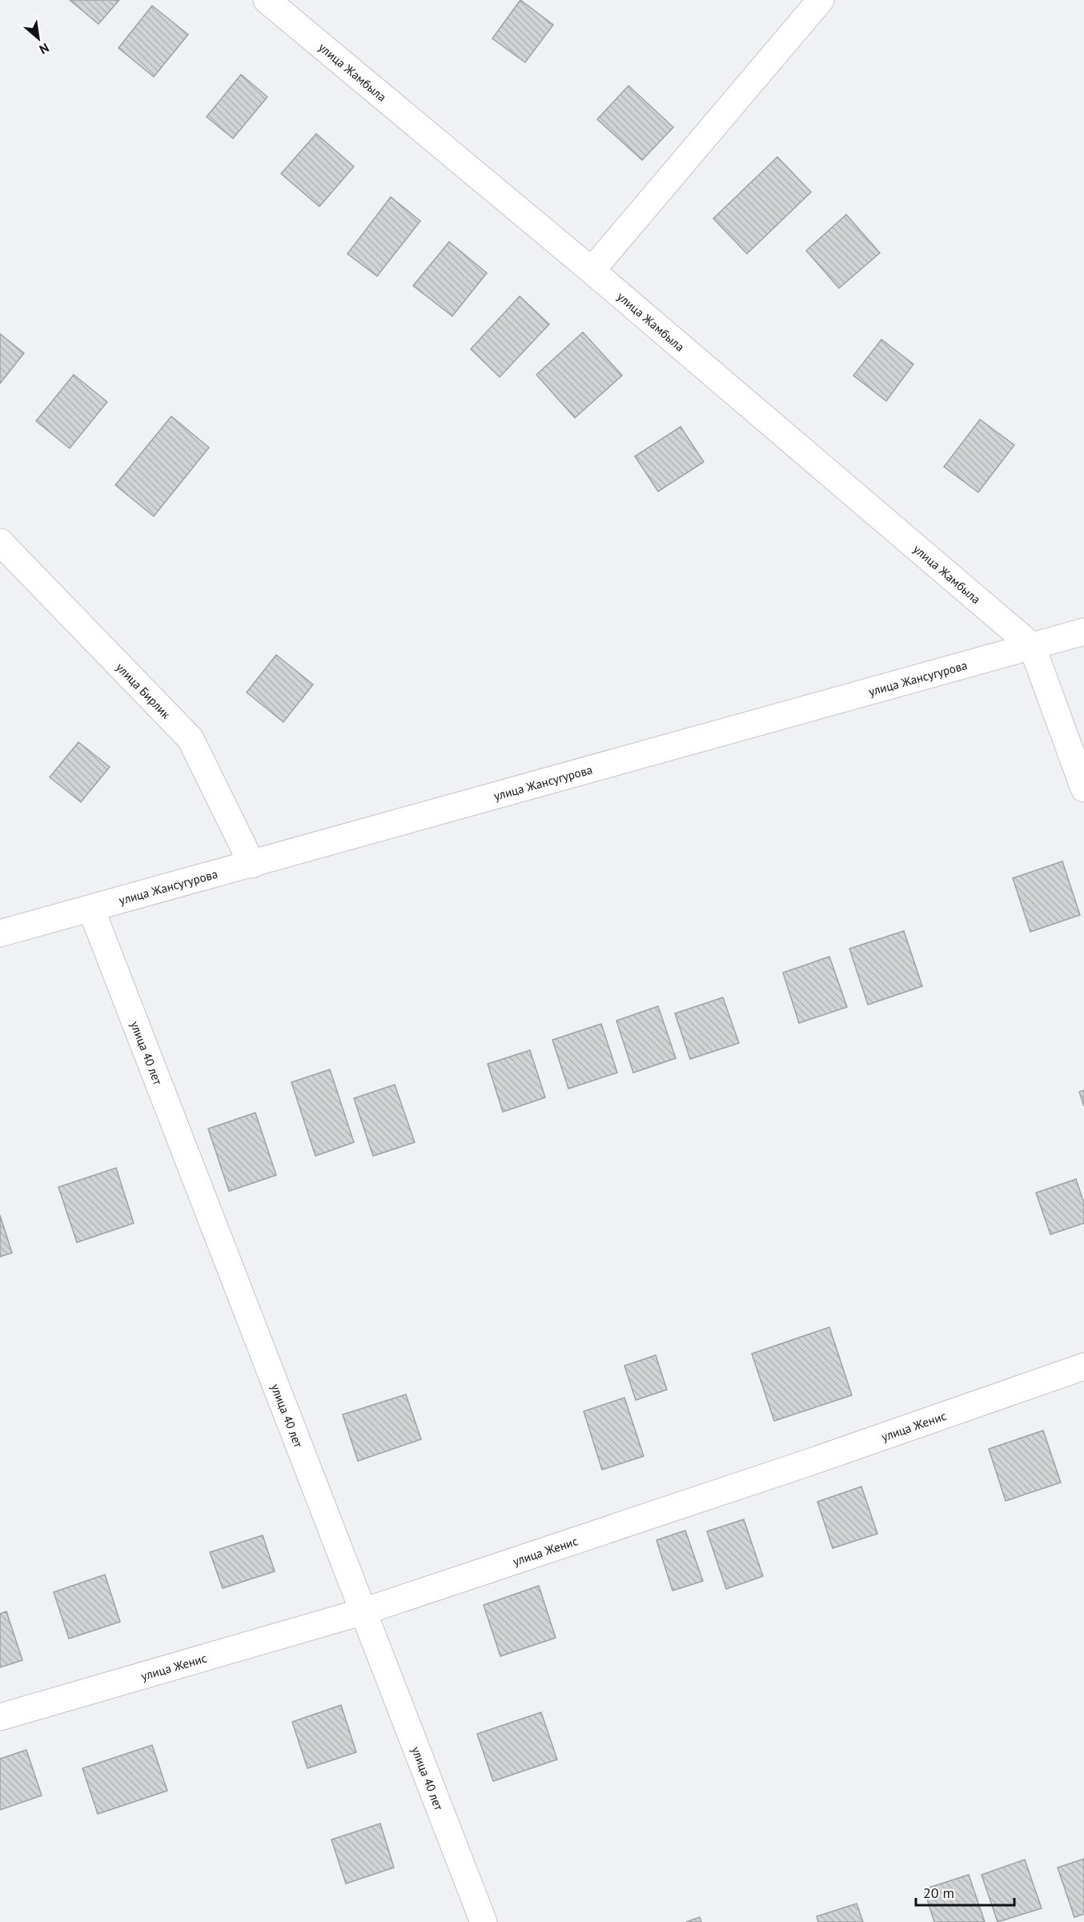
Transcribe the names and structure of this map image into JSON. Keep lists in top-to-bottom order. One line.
{"streets":{"street":["улица Жамбыла","улица Жансугурова","улица Бирлик","улица 40 лет","улица Женис"]},"crossings":[["улица Жамбыла","улица Жансугурова"],["улица Жансугурова","улица Бирлик"],["улица Жансугурова","улица 40 лет"],["улица 40 лет","улица Женис"]],"scale_bar":"20 m","north":"bottom right"}
